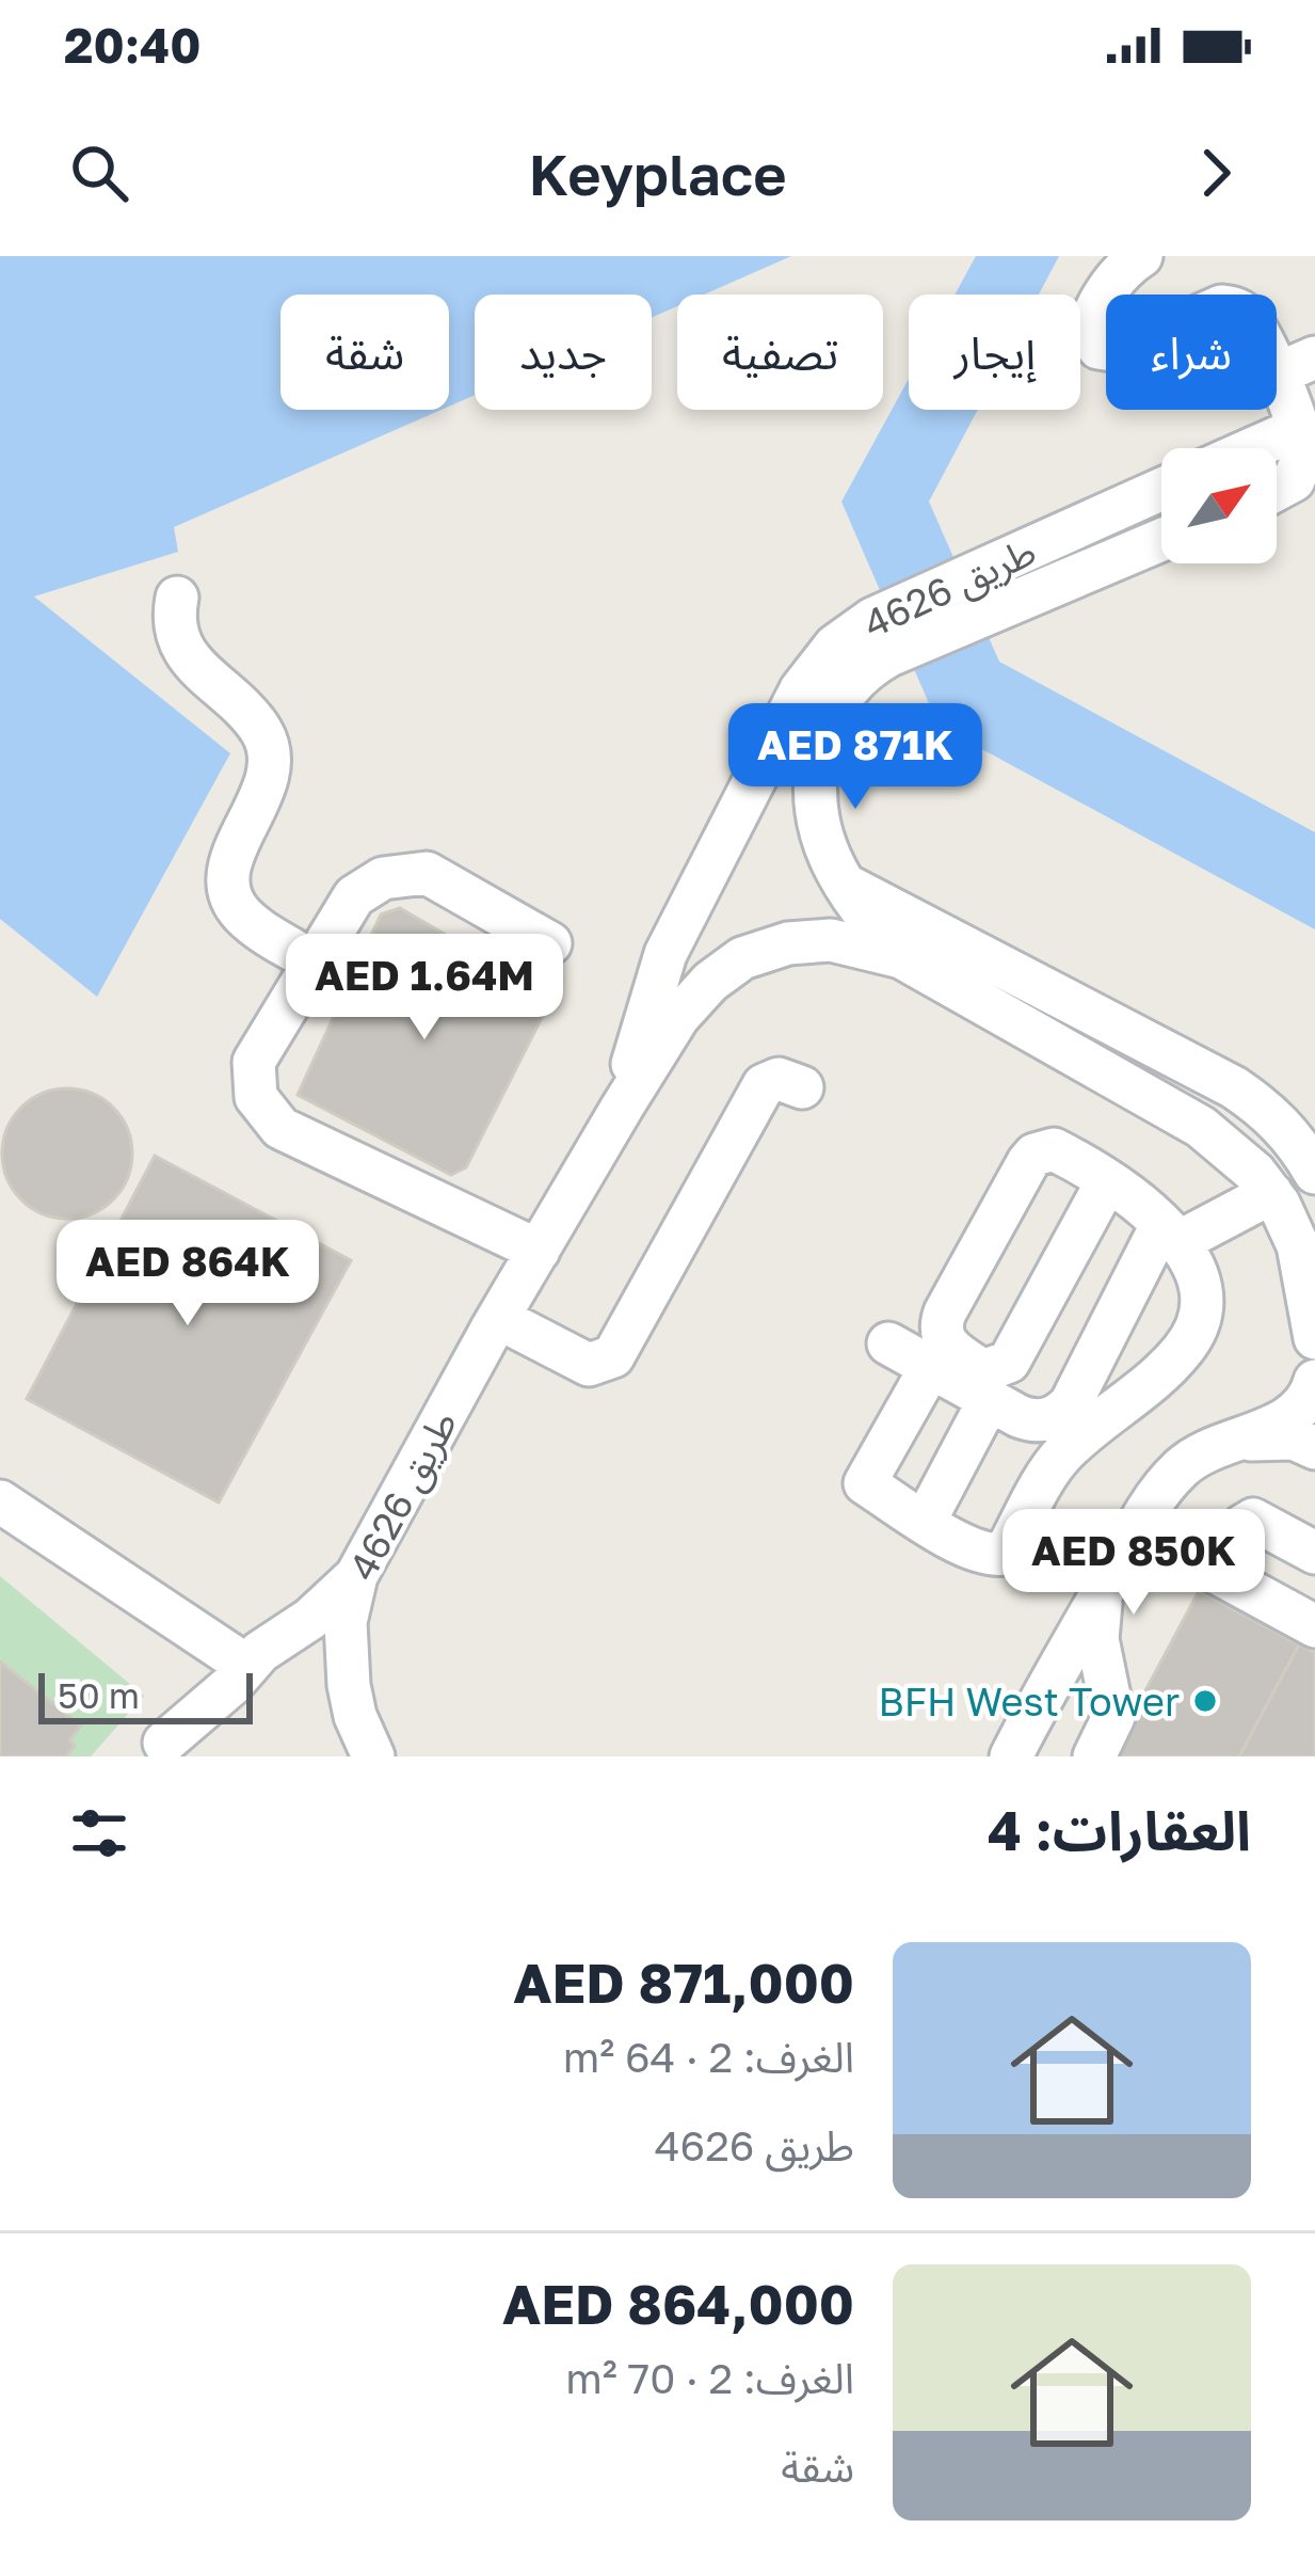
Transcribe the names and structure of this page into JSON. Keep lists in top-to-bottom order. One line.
{"streets":{"street":["طريق 4626"]},"places":["BFH West Tower"],"scale_bar":"50 m","north":"top right","page":{"status":"20:40","header":"Keyplace","chip":["شراء","إيجار","تصفية","جديد","شقة"],"price":["AED 871K","AED 1.64M","AED 864K","AED 850K"],"scale":"50 m","heading":"العقارات: 4","list":[{"name":"AED 871,000","note":"الغرف: 2 · 64 m² · طريق 4626"},{"name":"AED 864,000","note":"الغرف: 2 · 70 m² · شقة"}]}}
